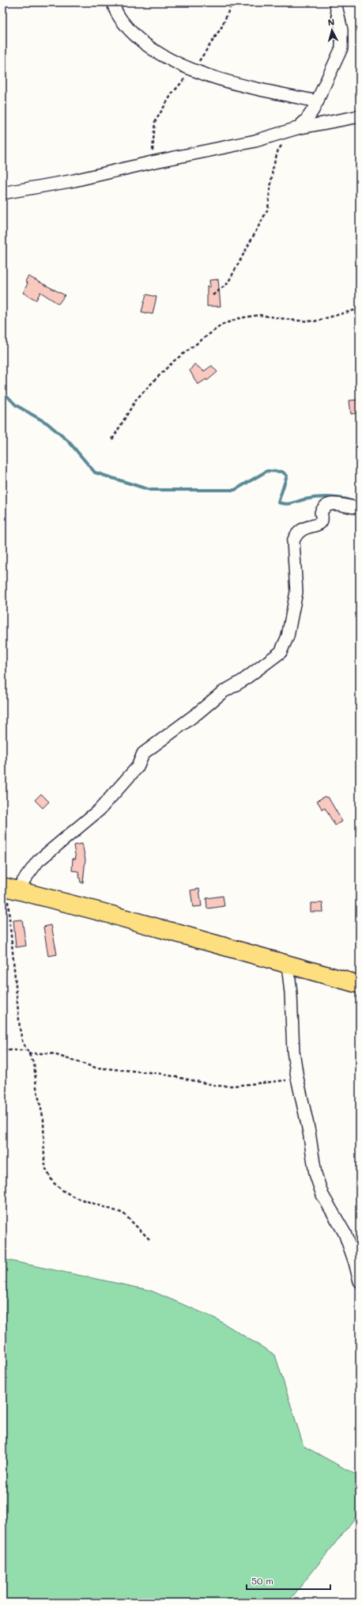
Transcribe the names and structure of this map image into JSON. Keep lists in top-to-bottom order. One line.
{"scale_bar":"50 m","north":"top"}
